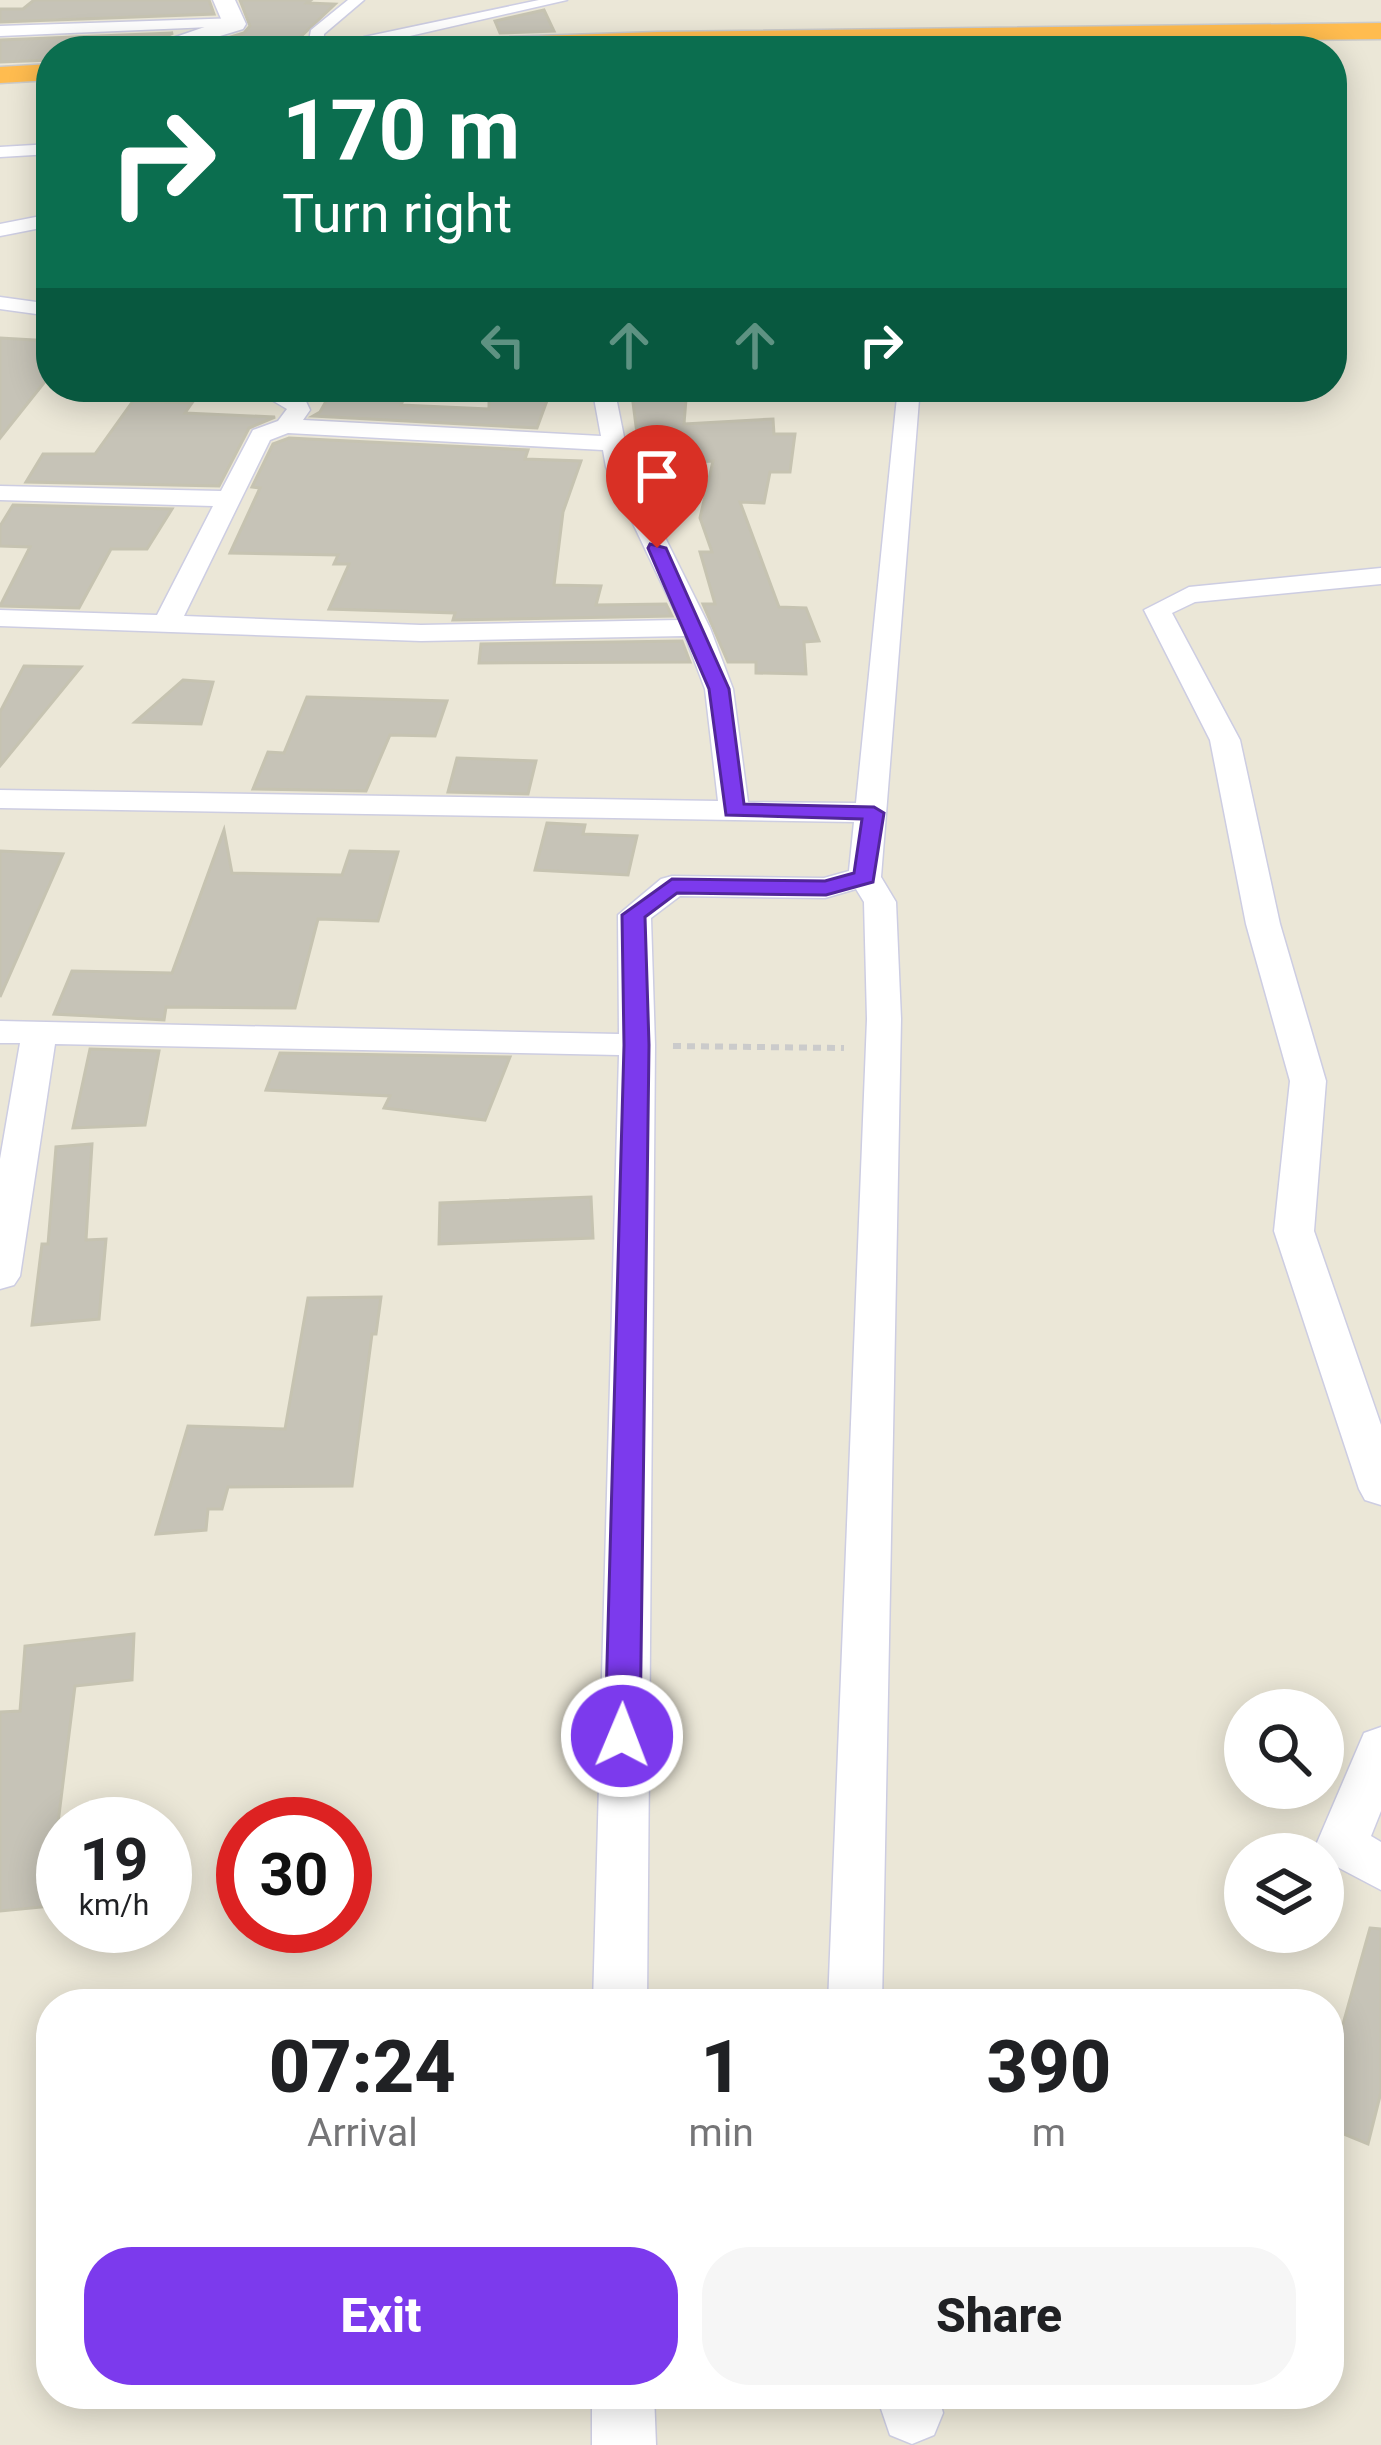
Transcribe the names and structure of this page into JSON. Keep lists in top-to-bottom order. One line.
{"page":{"turn":["170 m","Turn right"],"speed":"19 km/h","limit":"30","eta":["07:24","Arrival","1","min","390","m"],"buttons":["Exit","Share"]}}
